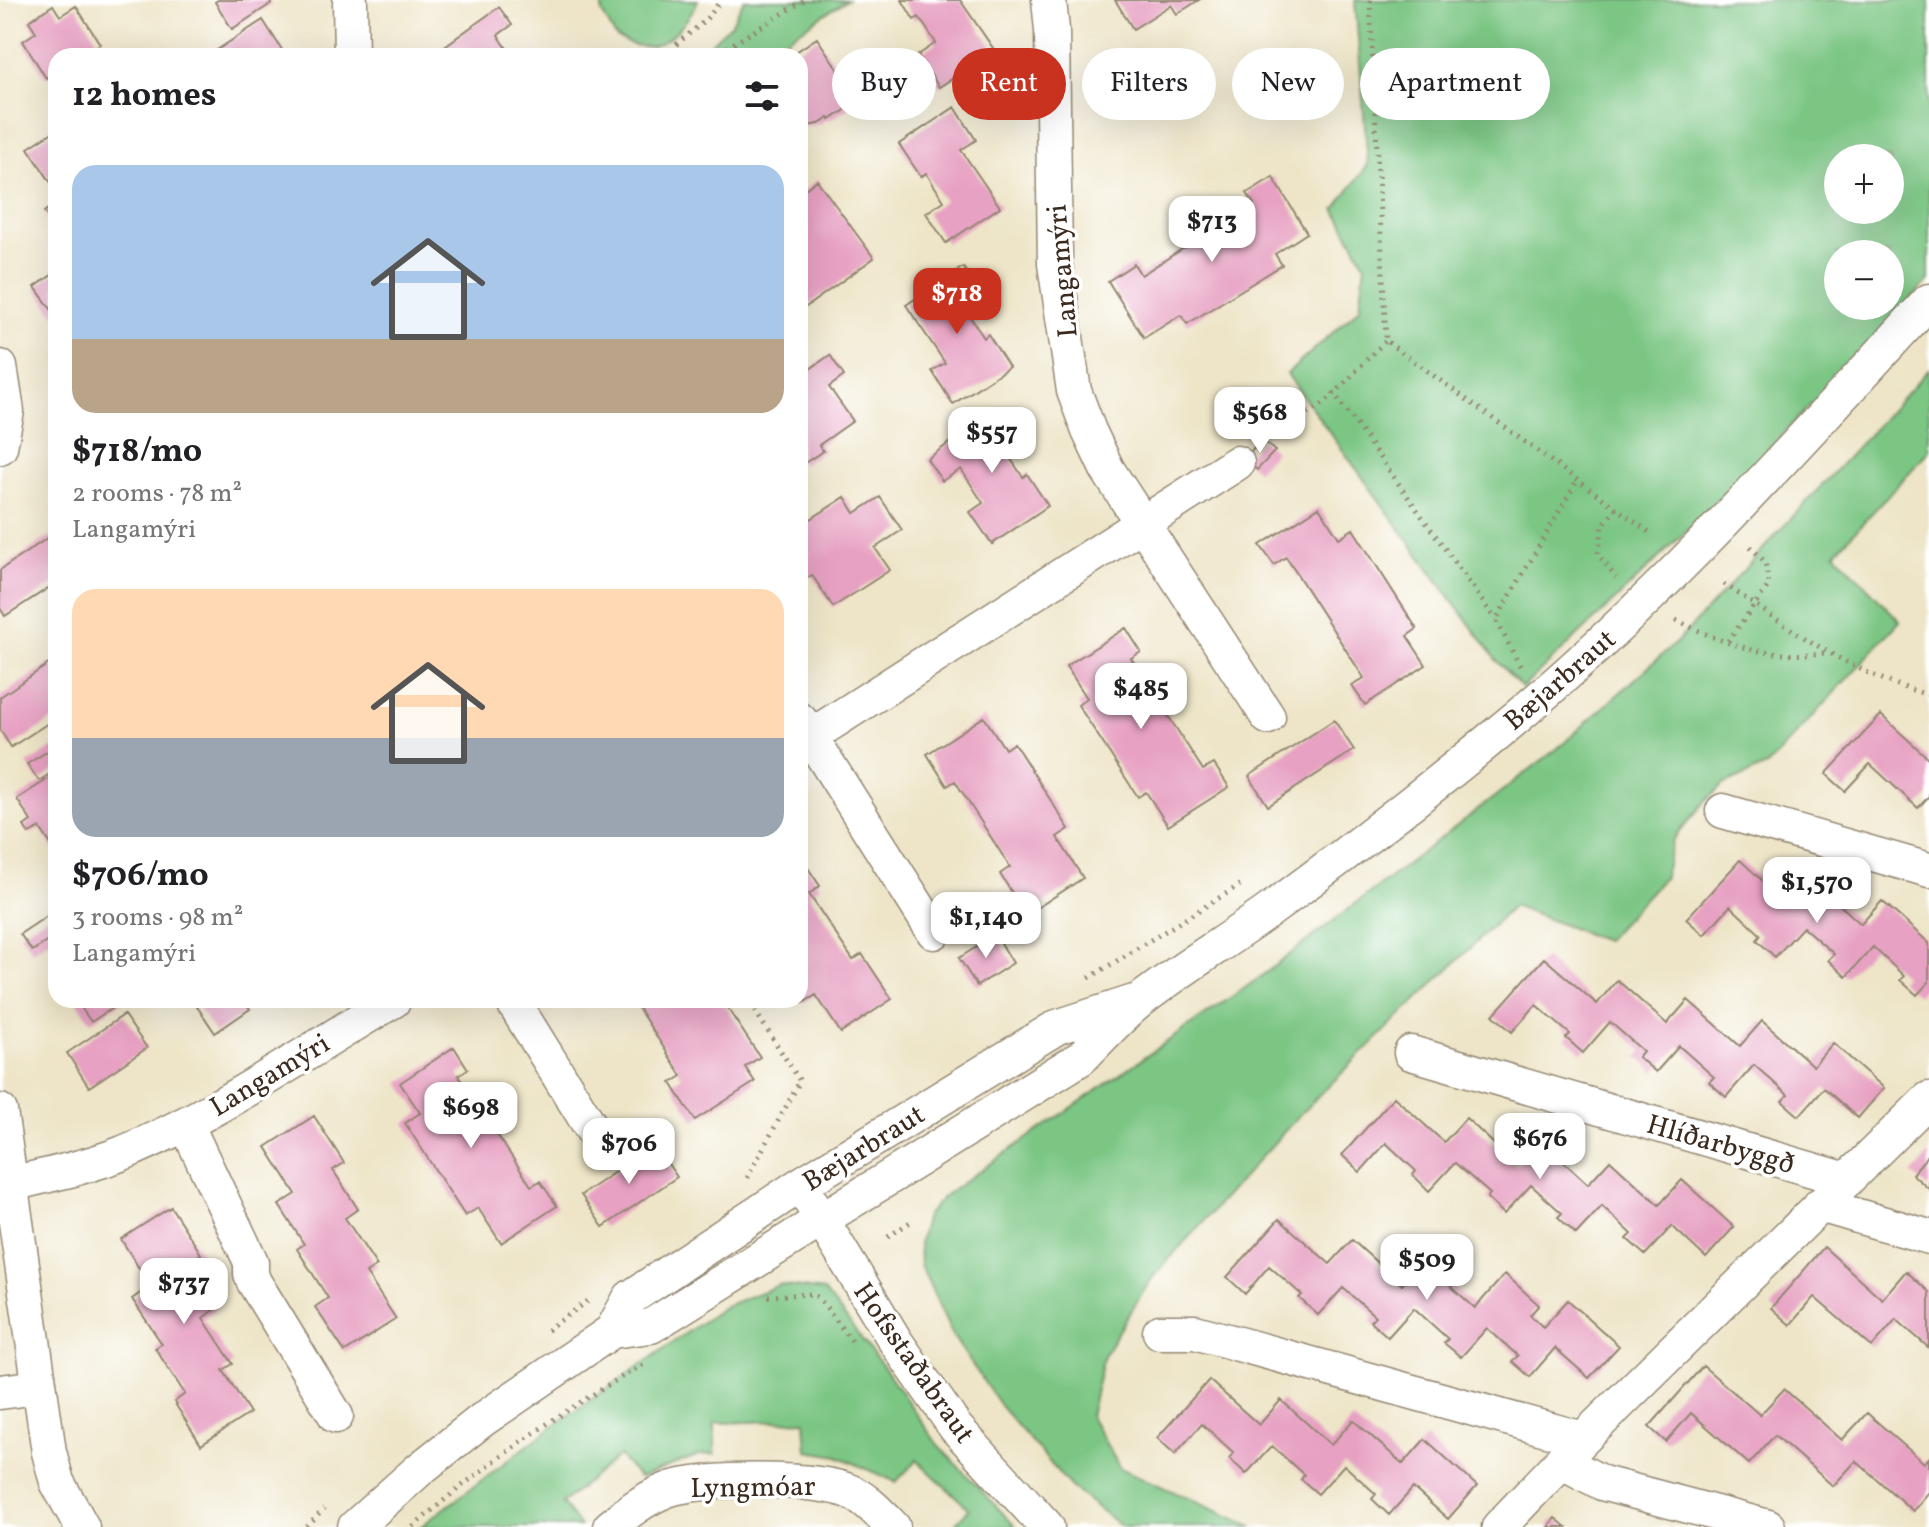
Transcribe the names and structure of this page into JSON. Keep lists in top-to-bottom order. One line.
{"streets":{"street":["Langamýri","Bæjarbraut","Hlíðarbyggð","Hofsstaðabraut","Lyngmóar"]},"crossings":[["Bæjarbraut","Hofsstaðabraut"]],"page":{"chip":["Buy","Rent","Filters","New","Apartment"],"heading":"12 homes","map_buttons":["+","−"],"list":[{"name":"$718/mo","note":"2 rooms · 78 m² · Langamýri"},{"name":"$706/mo","note":"3 rooms · 98 m² · Langamýri"}],"price":["$713","$718","$568","$557","$485","$1,570","$1,140","$698","$676","$706","$509","$737"]}}
